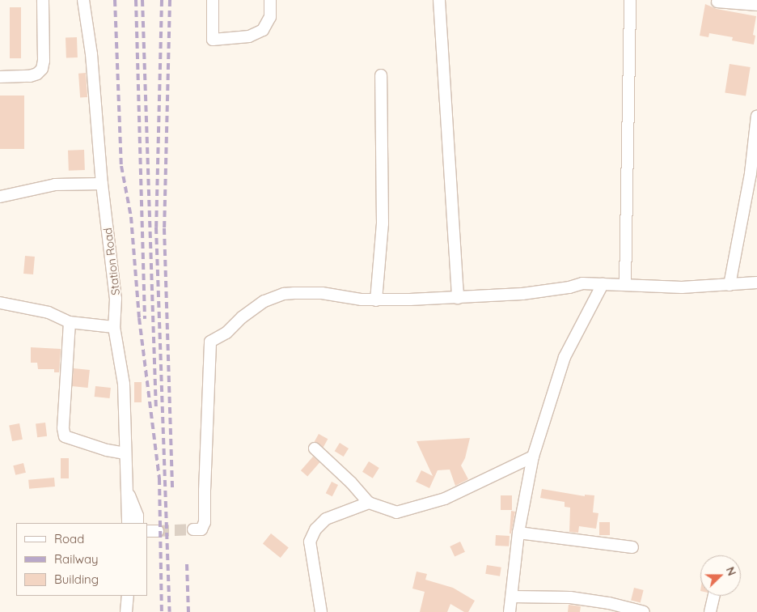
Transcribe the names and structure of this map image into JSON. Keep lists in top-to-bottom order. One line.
{"streets":{"street":["Station Road"]},"legend":["Road","Railway","Building"],"north":"right"}
